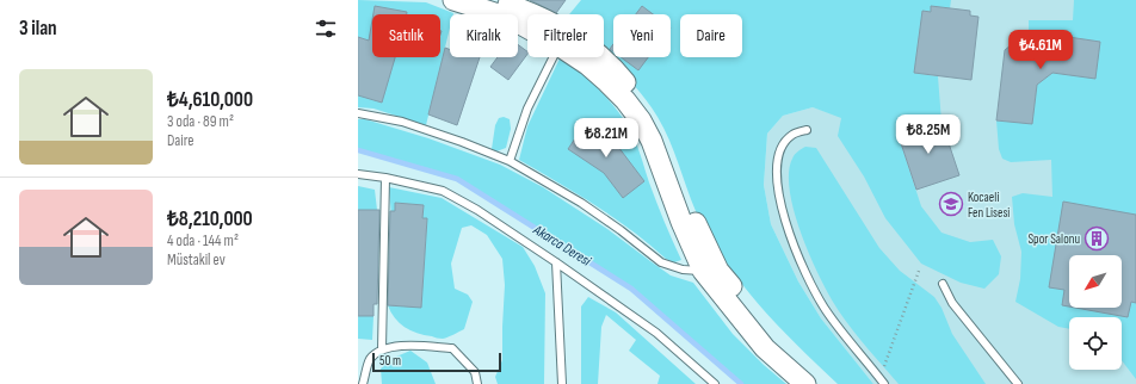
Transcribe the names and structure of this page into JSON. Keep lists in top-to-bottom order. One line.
{"water":["Akarca Deresi"],"places":{"school or university":["Kocaeli Fen Lisesi"],"building":["Spor Salonu"]},"scale_bar":"50 m","north":"bottom left","page":{"heading":"3 ilan","chip":["Satılık","Kiralık","Filtreler","Yeni","Daire"],"price":["₺4.61M","₺8.25M","₺8.21M"],"list":[{"name":"₺4,610,000","note":"3 oda · 89 m² · Daire"},{"name":"₺8,210,000","note":"4 oda · 144 m² · Müstakil ev"}],"scale":"50 m"}}
